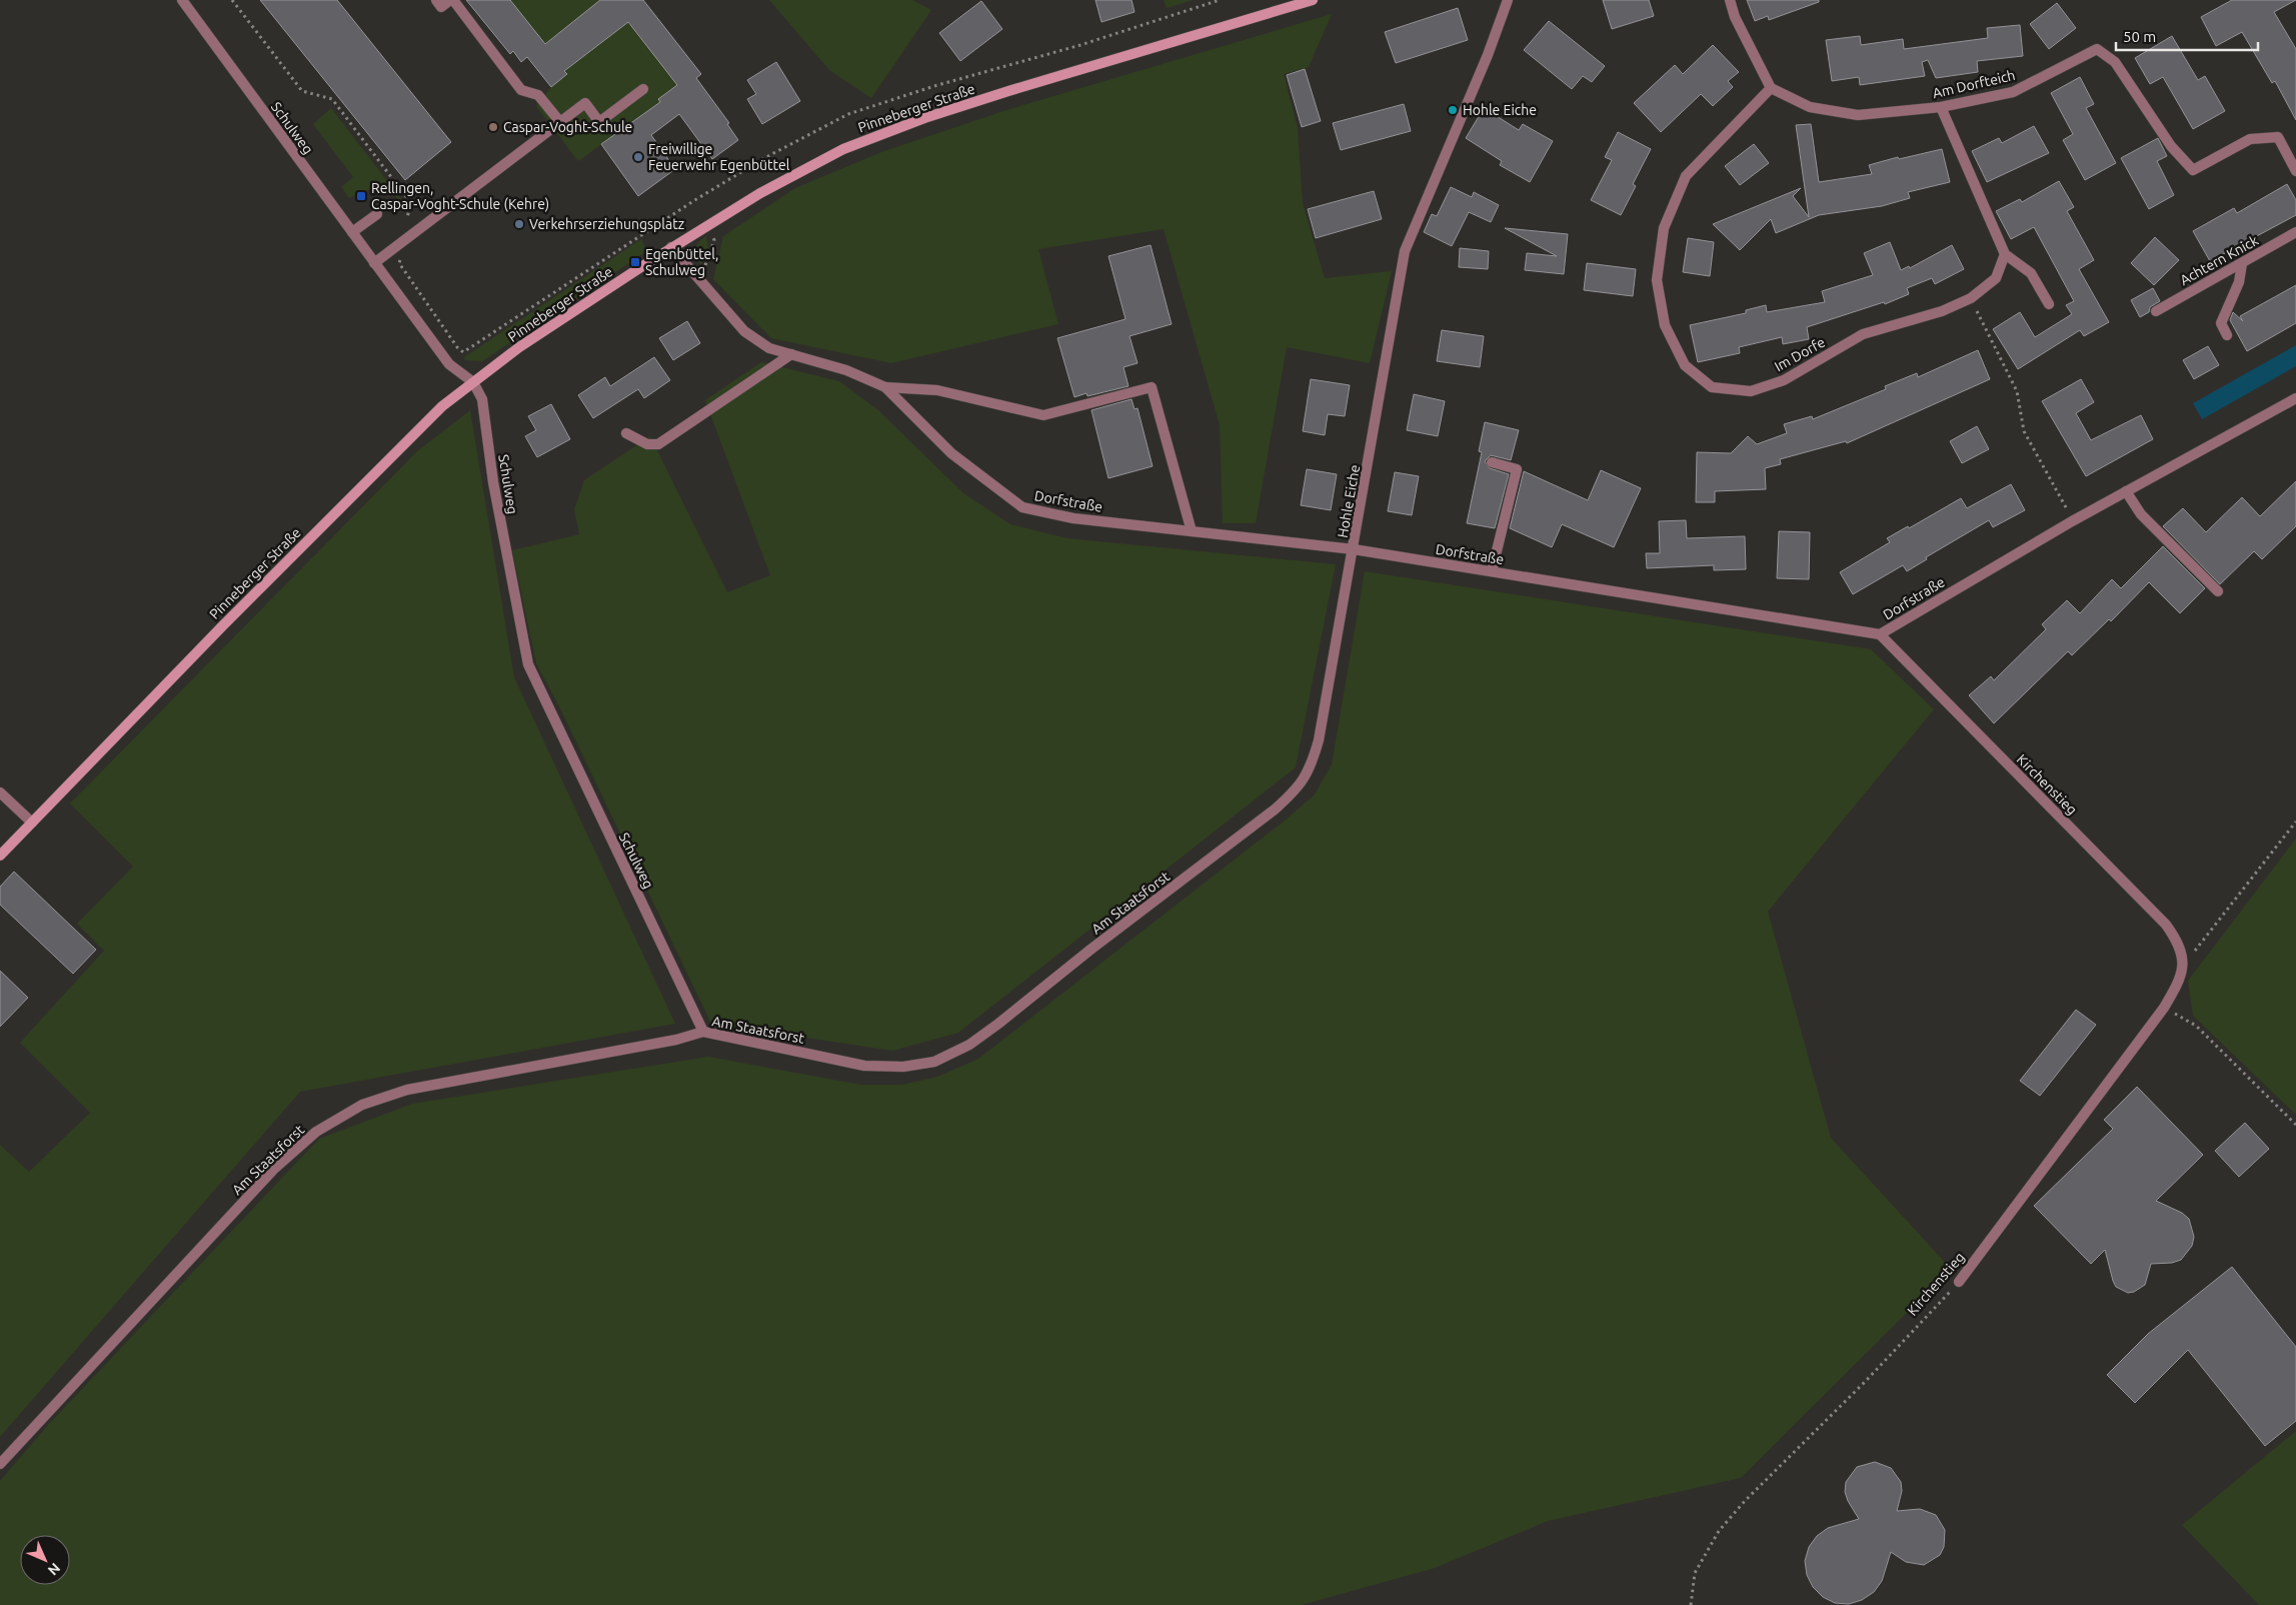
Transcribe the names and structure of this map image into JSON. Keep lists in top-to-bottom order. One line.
{"streets":{"main road":["Pinneberger Straße"],"street":["Am Dorfteich","Schulweg","Achtern Knick","Im Dorfe","Dorfstraße","Hohle Eiche","Kirchenstieg","Am Staatsforst"]},"crossings":[["Am Dorfteich","Im Dorfe"],["Pinneberger Straße","Schulweg"],["Pinneberger Straße","Dorfstraße"],["Schulweg","Am Staatsforst"],["Dorfstraße","Hohle Eiche"],["Dorfstraße","Kirchenstieg"],["Dorfstraße","Am Staatsforst"],["Hohle Eiche","Am Staatsforst"]],"places":{"other":["Hohle Eiche","Caspar-Voght-Schule","Freiwillige Feuerwehr Egenbüttel","Verkehrserziehungsplatz"],"transit":["Rellingen, Caspar-Voght-Schule (Kehre)","Egenbüttel, Schulweg"]},"scale_bar":"50 m","north":"bottom right"}
